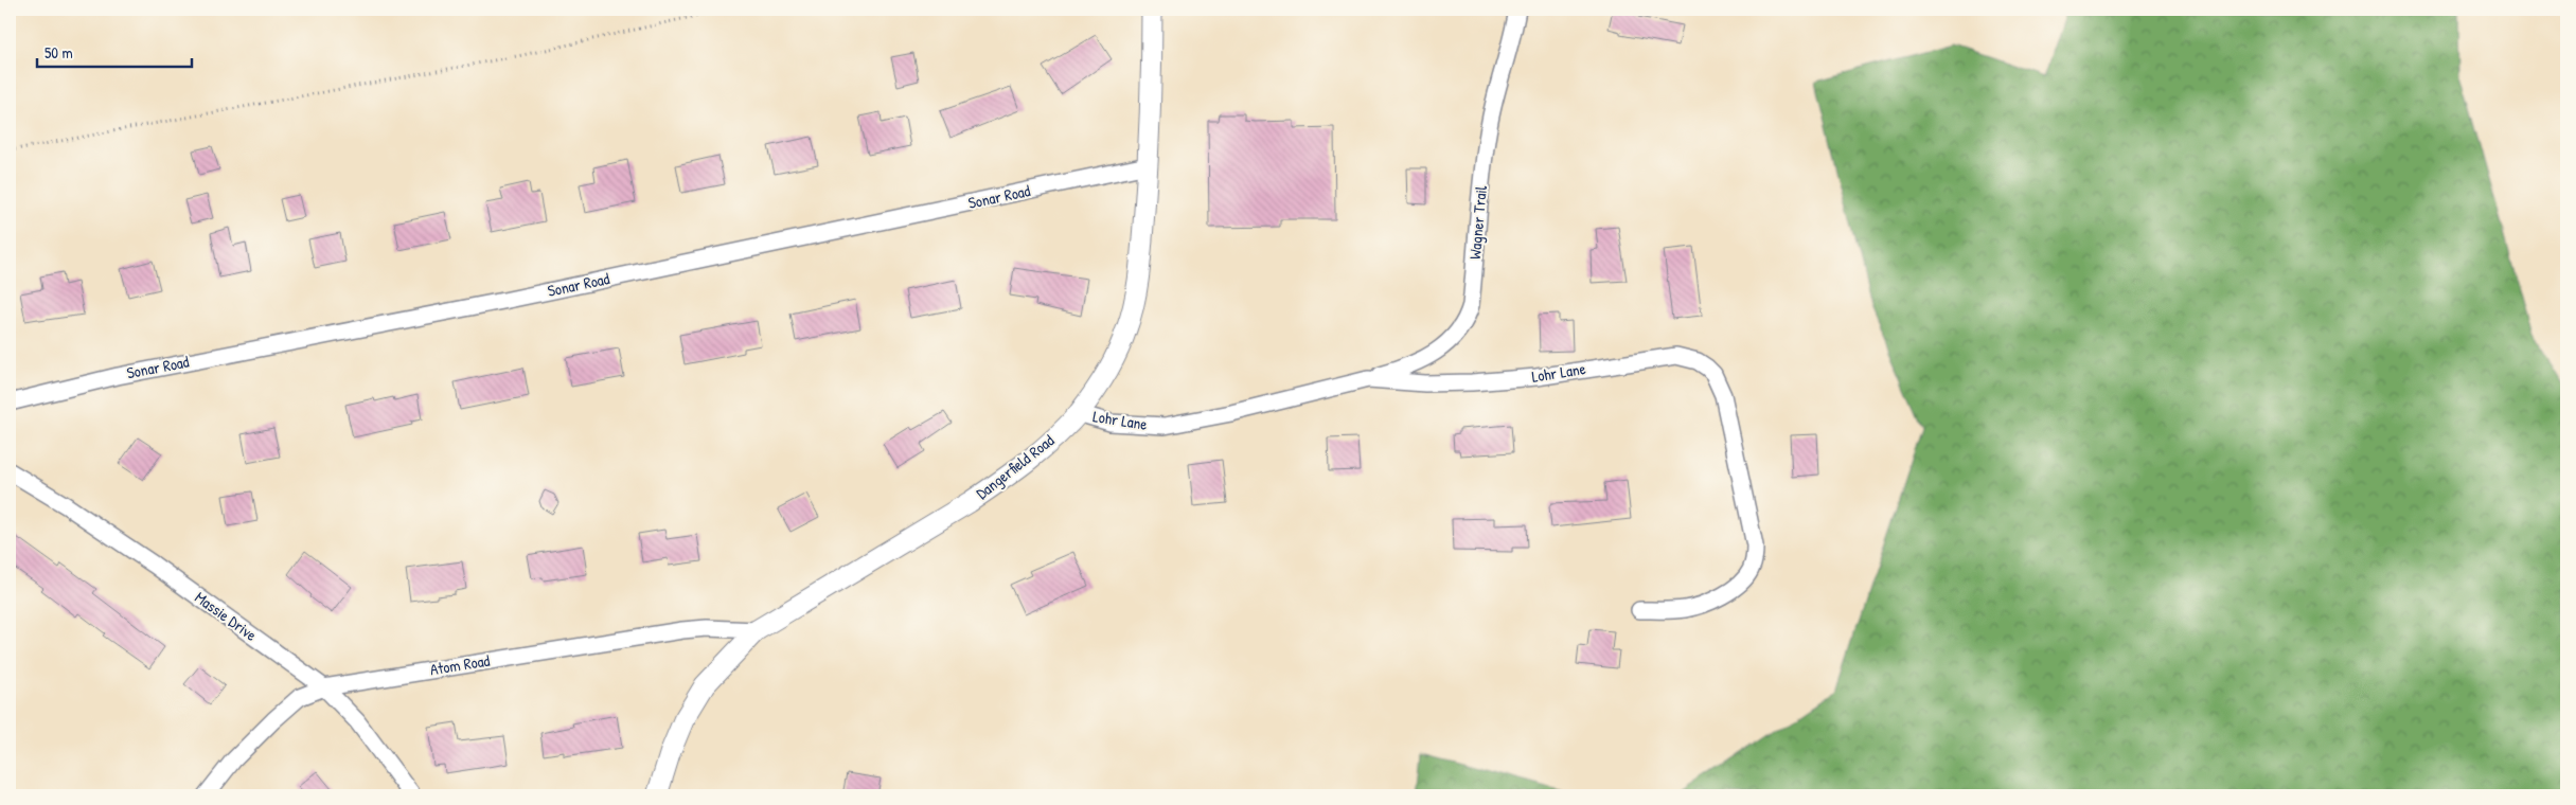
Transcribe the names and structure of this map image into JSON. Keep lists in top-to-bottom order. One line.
{"streets":{"street":["Sonar Road","Wagner Trail","Lohr Lane","Dangerfield Road","Massie Drive","Atom Road"]},"crossings":[["Sonar Road","Dangerfield Road"],["Wagner Trail","Lohr Lane"],["Lohr Lane","Dangerfield Road"],["Dangerfield Road","Atom Road"],["Massie Drive","Atom Road"]],"scale_bar":"50 m"}
